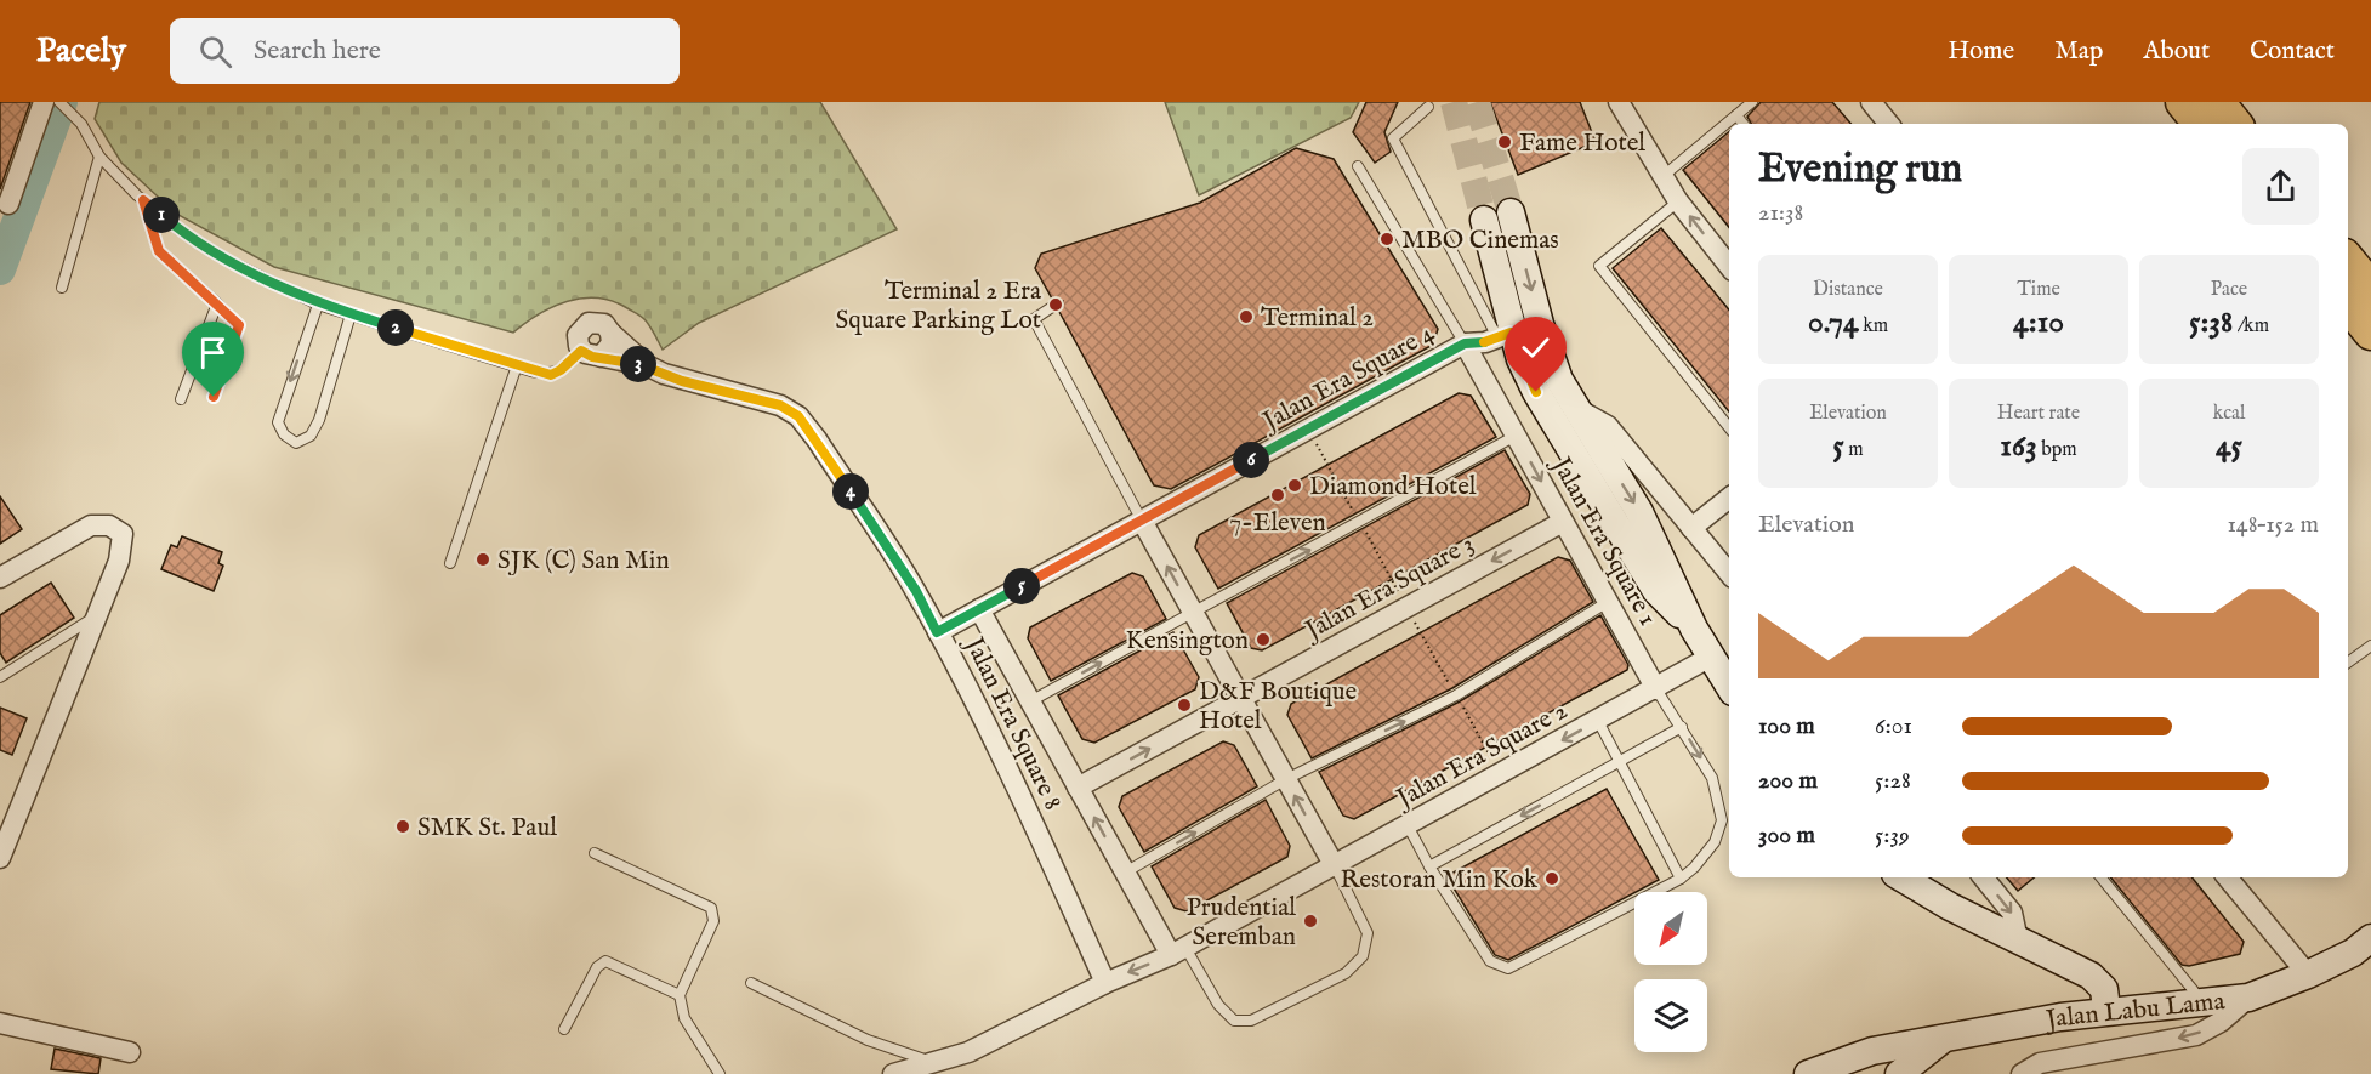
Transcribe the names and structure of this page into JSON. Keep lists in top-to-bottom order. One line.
{"streets":{"street":["Jalan Era Square 4","Jalan Era Square 1","Jalan Era Square 3","Jalan Era Square 8","Jalan Era Square 2","Jalan Labu Lama"]},"crossings":[["Jalan Era Square 4","Jalan Era Square 1"],["Jalan Era Square 4","Jalan Era Square 8"],["Jalan Era Square 1","Jalan Era Square 3"],["Jalan Era Square 1","Jalan Era Square 2"],["Jalan Era Square 3","Jalan Era Square 8"],["Jalan Era Square 8","Jalan Era Square 2"]],"places":["Fame Hotel","MBO Cinemas","Terminal 2 Era Square Parking Lot","Terminal 2","Diamond Hotel","7-Eleven","SJK (C) San Min","Kensington","D&F Boutique Hotel","SMK St. Paul","Restoran Min Kok","Prudential Seremban"],"north":"bottom left","page":{"header":"Pacely","search":"Search here","nav":["Home","Map","About","Contact"],"heading":["Evening run","21:38"],"pins":["1","2","3","6","4","5"],"stats":[["Distance","0.74 km"],["Time","4:10"],["Pace","5:38 /km"],["Elevation","5 m"],["Heart rate","163 bpm"],["kcal","45"]],"chart":["Elevation","148–152 m"],"list":[{"name":"100 m","note":"6:01"},{"name":"200 m","note":"5:28"},{"name":"300 m","note":"5:39"}]}}
